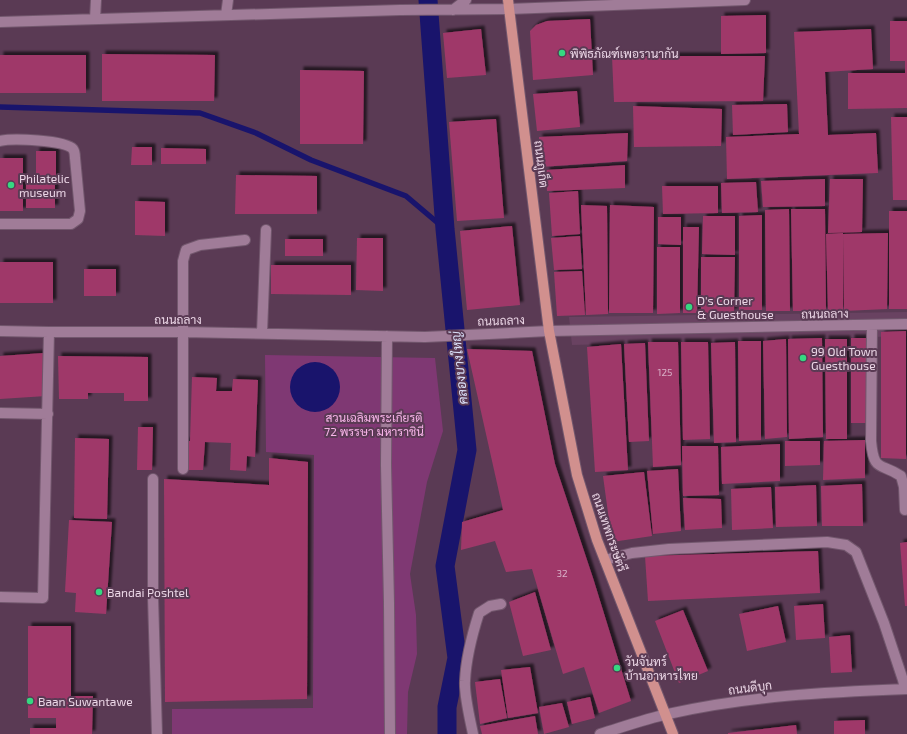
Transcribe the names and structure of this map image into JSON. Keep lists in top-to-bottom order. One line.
{"streets":{"main road":["ถนนภูเก็ต","ถนนเทพกระษัตรี"],"street":["ถนนถลาง","ถนนดีบุก"]},"crossings":[["ถนนภูเก็ต","ถนนถลาง"],["ถนนภูเก็ต","ถนนเทพกระษัตรี"],["ถนนถลาง","ถนนเทพกระษัตรี"],["ถนนเทพกระษัตรี","ถนนดีบุก"]],"water":["คลองบางใหญ่"],"parks":["สวนเฉลิมพระเกียรติ 72 พรรษา มหาราชินี"],"places":["พิพิธภัณฑ์เพอรานากัน","Philatelic museum","D's Corner & Guesthouse","99 Old Town Guesthouse","Bandai Poshtel","วันจันทร์ บ้านอาหารไทย","Baan Suwantawe"],"house_numbers":["125","32"]}
